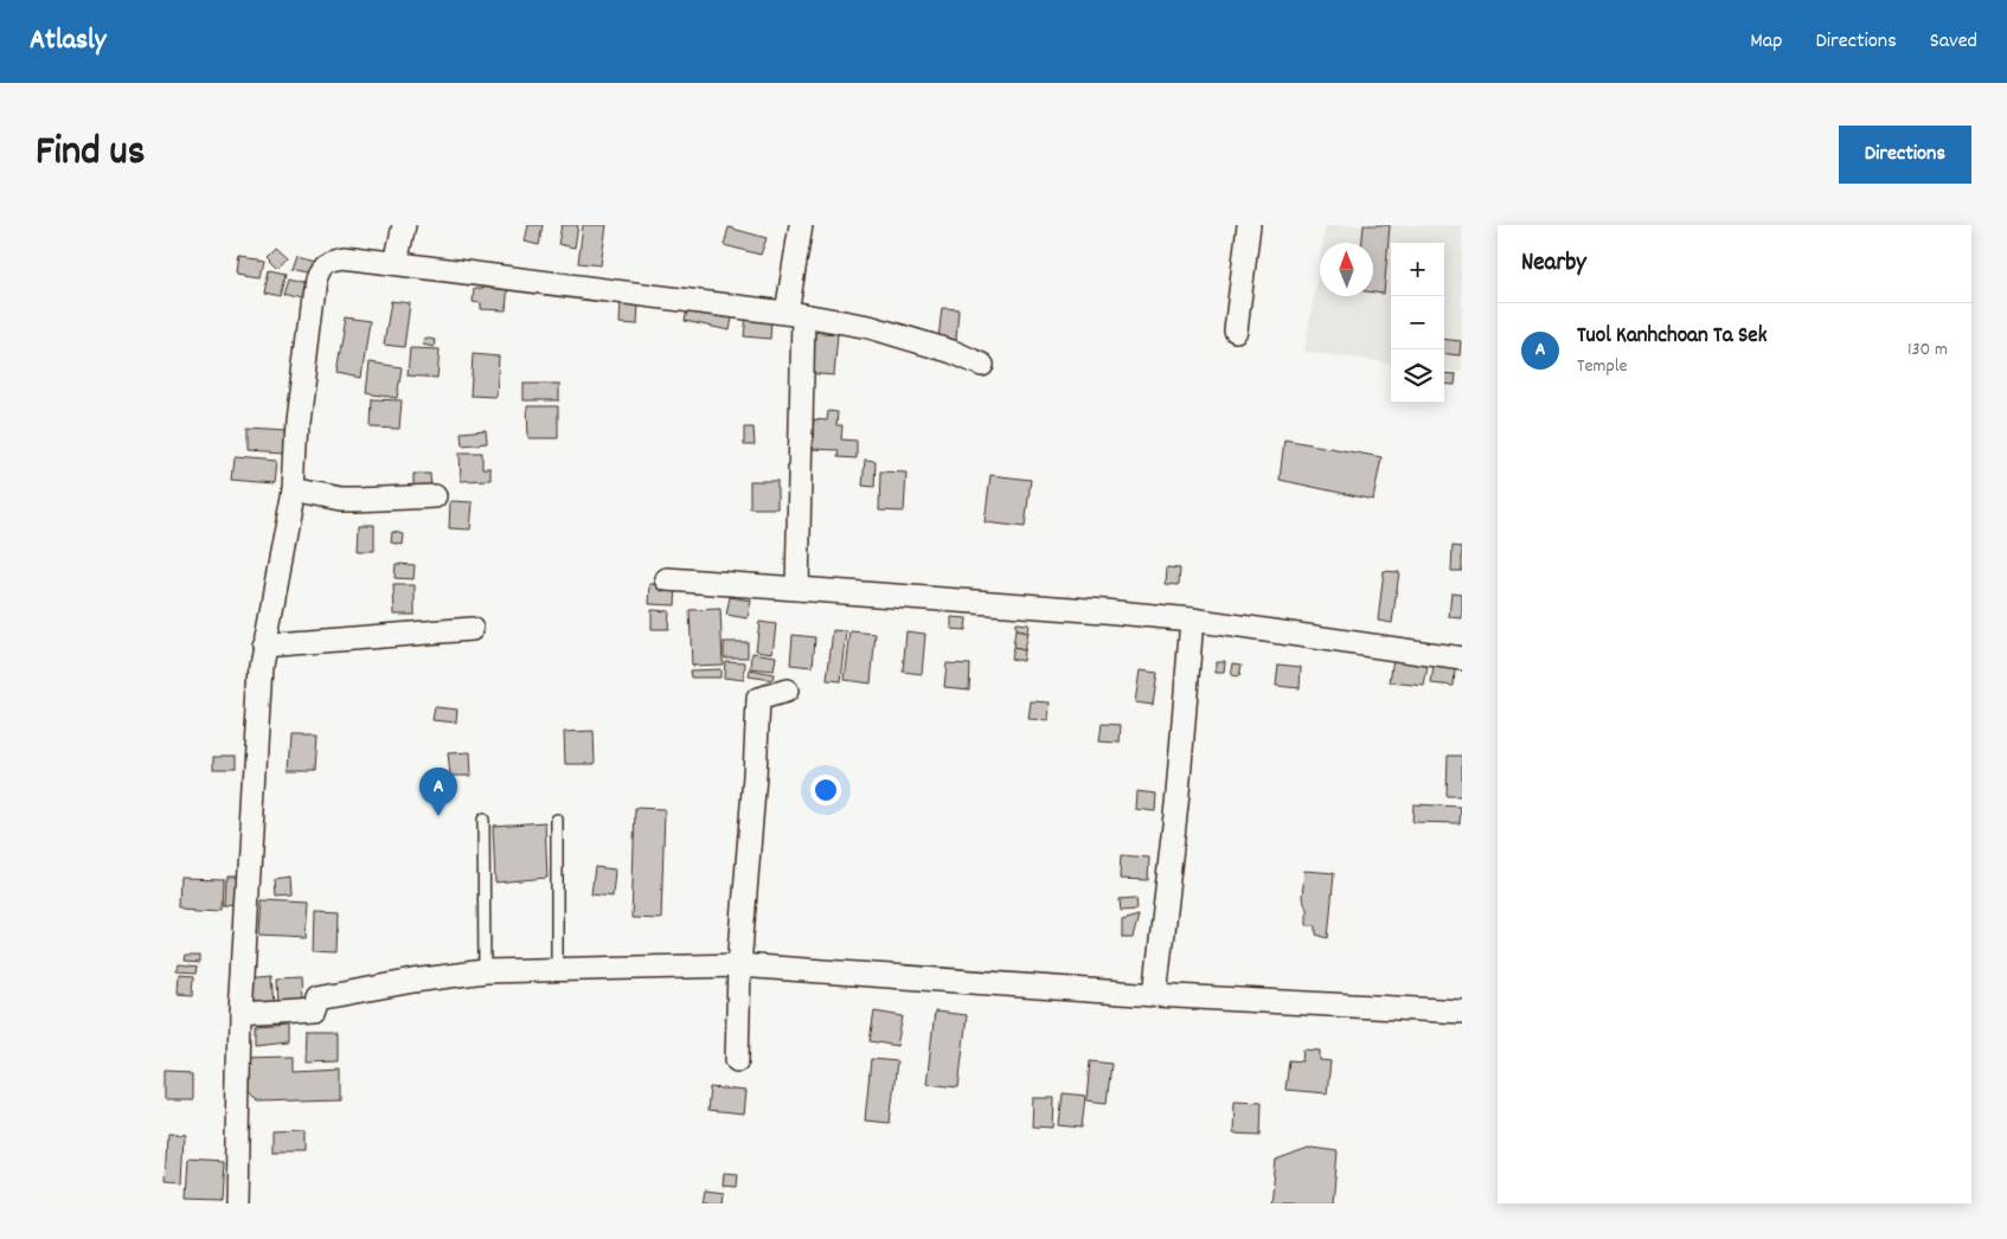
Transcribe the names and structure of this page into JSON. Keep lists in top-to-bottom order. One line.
{"north":"top","page":{"header":"Atlasly","nav":["Map","Directions","Saved"],"title":"Find us","buttons":"Directions","heading":"Nearby","map_buttons":["+","−"],"list":[{"mark":"A","name":"Tuol Kanhchoan Ta Sek","note":"Temple","value":"130 m"}],"pins":"A"}}
